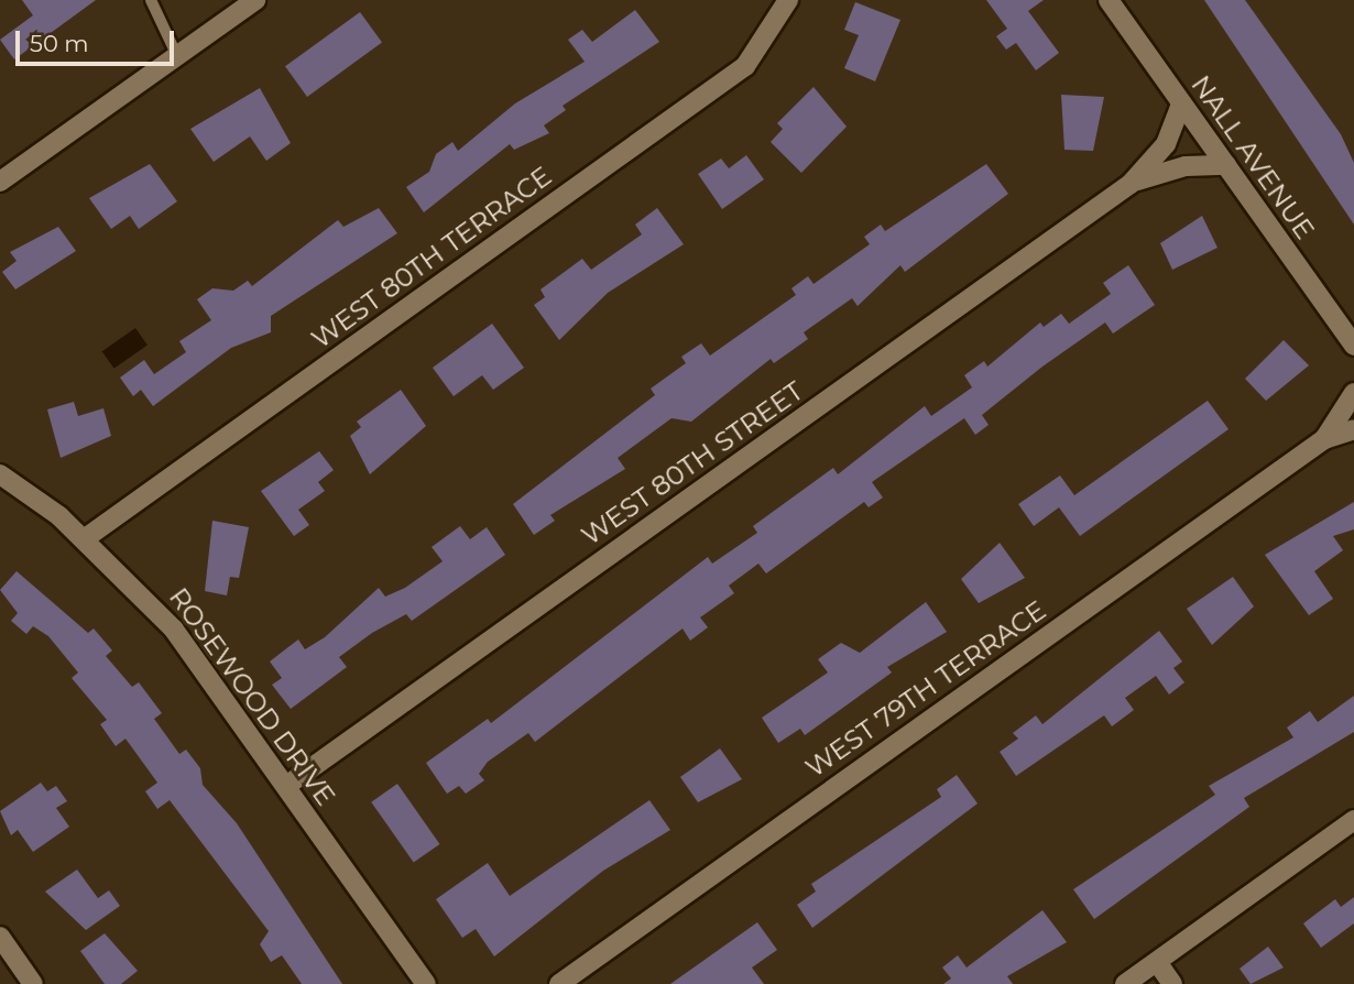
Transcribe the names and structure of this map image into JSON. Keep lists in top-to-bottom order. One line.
{"streets":{"street":["NALL AVENUE","WEST 80TH TERRACE","WEST 80TH STREET","WEST 79TH TERRACE","ROSEWOOD DRIVE"]},"crossings":[["NALL AVENUE","WEST 80TH STREET"],["WEST 80TH TERRACE","ROSEWOOD DRIVE"],["WEST 80TH STREET","ROSEWOOD DRIVE"]],"scale_bar":"50 m"}
